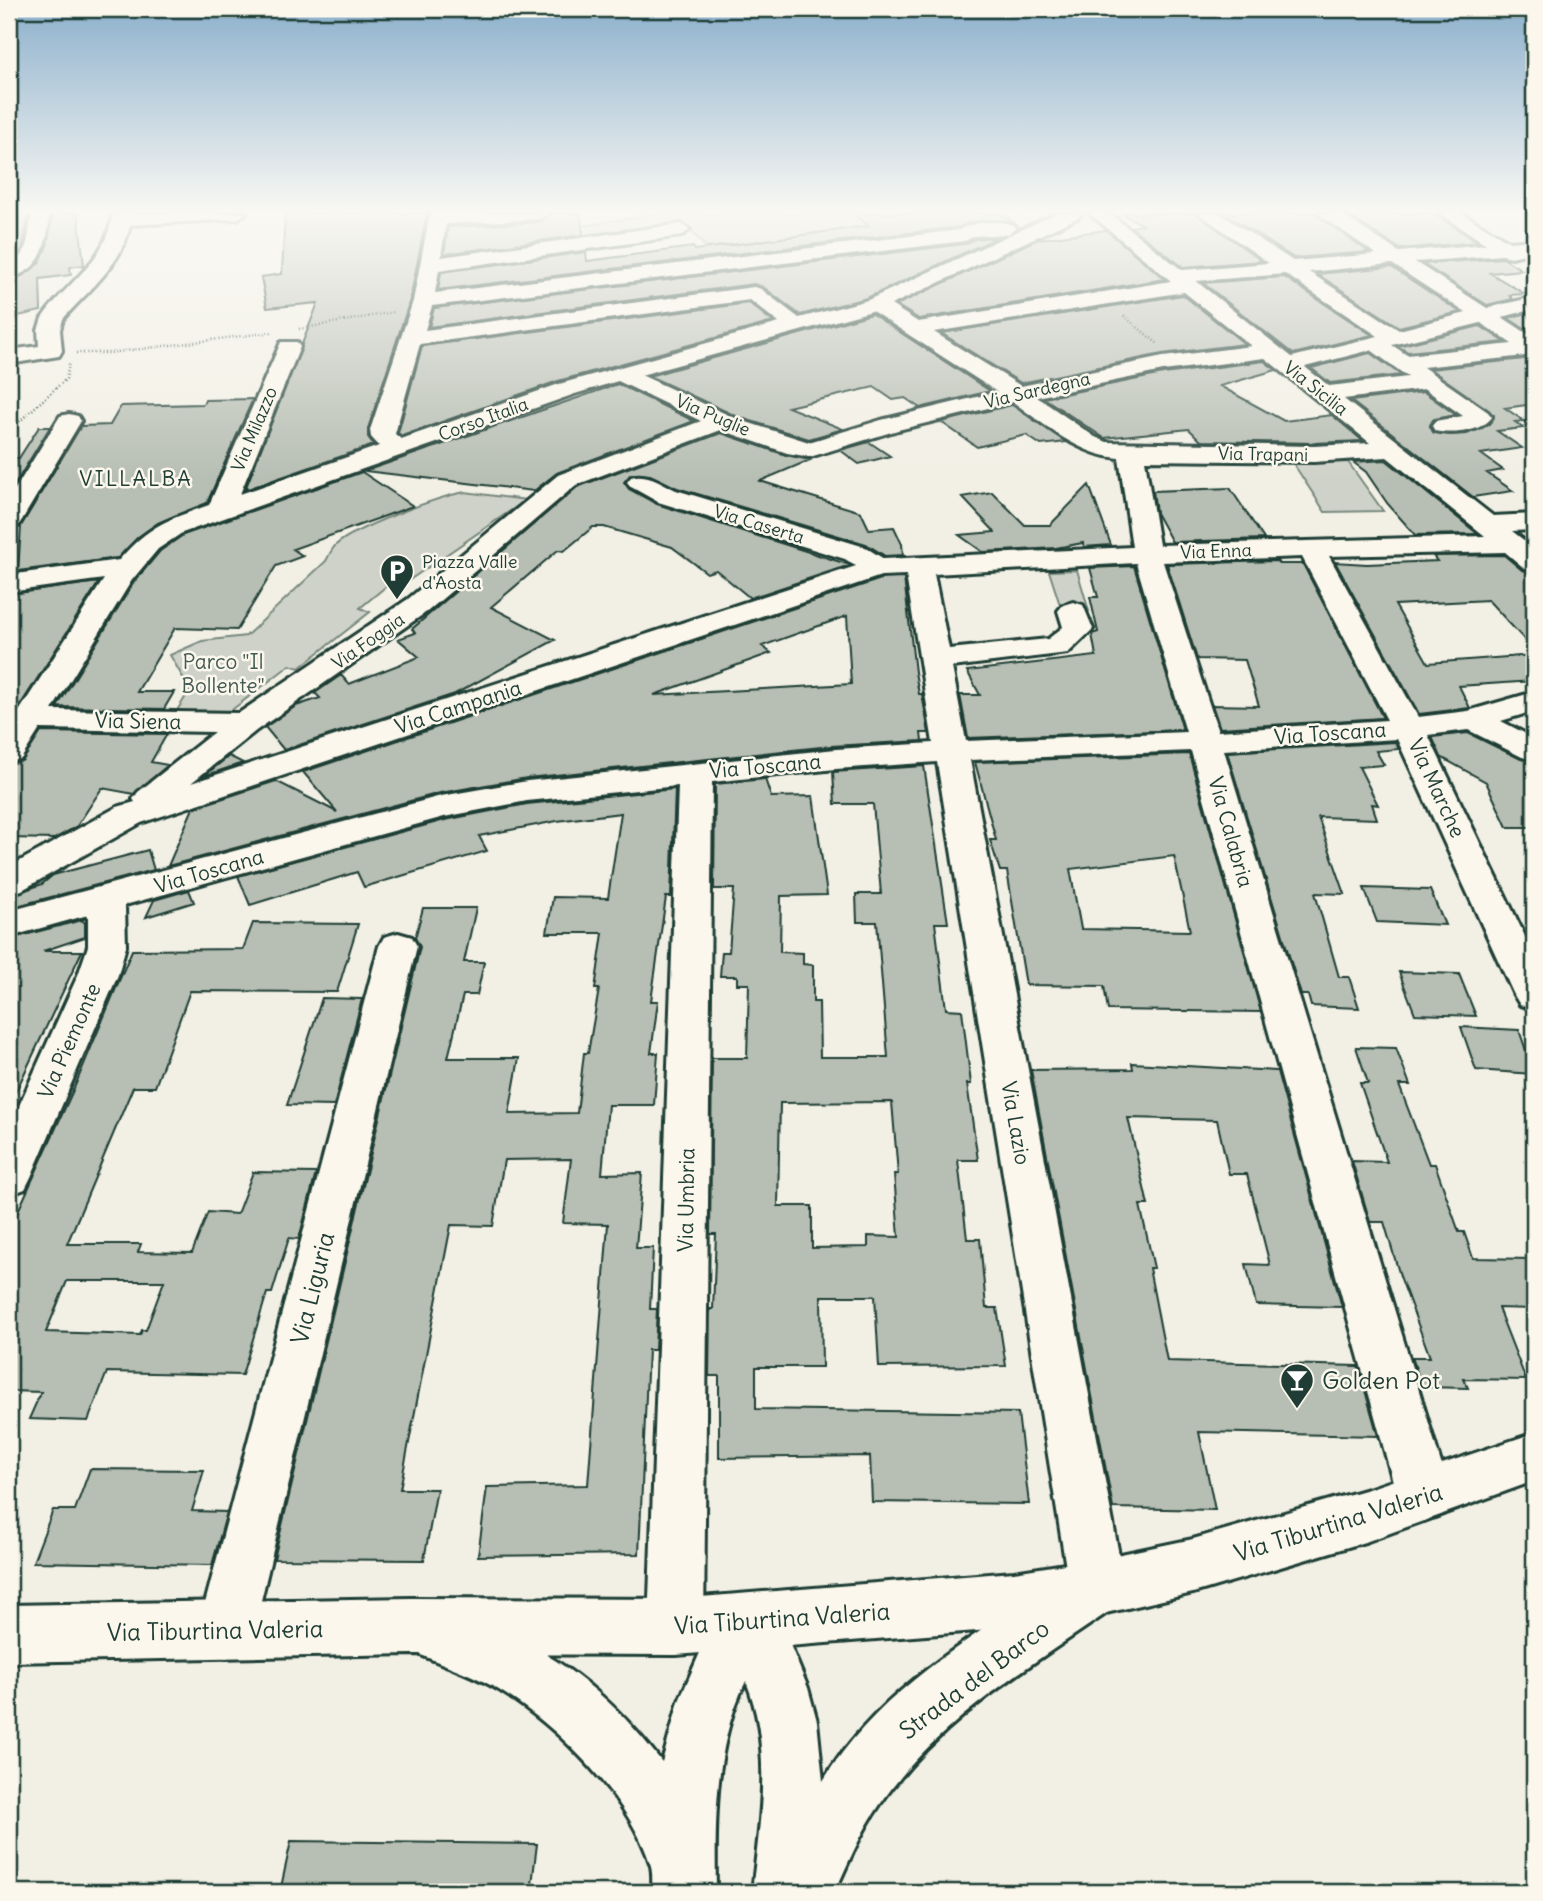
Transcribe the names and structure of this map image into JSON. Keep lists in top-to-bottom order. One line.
{"streets":{"street":["Via Sicilia","Via Sardegna","Via Puglie","Corso Italia","Via Milazzo","Via Trapani","Via Caserta","Via Enna","Via Foggia","Via Campania","Via Siena","Via Toscana","Via Marche","Via Calabria","Via Piemonte","Via Lazio","Via Umbria","Via Liguria","Via Tiburtina Valeria","Strada del Barco"]},"crossings":[["Via Sicilia","Via Sardegna"],["Via Sicilia","Via Trapani"],["Via Sicilia","Via Enna"],["Via Sardegna","Via Puglie"],["Via Puglie","Corso Italia"],["Via Puglie","Via Foggia"],["Corso Italia","Via Milazzo"],["Corso Italia","Via Siena"],["Via Trapani","Via Calabria"],["Via Caserta","Via Campania"],["Via Enna","Via Campania"],["Via Enna","Via Marche"],["Via Enna","Via Calabria"],["Via Enna","Via Lazio"],["Via Foggia","Via Campania"],["Via Foggia","Via Siena"],["Via Campania","Via Lazio"],["Via Toscana","Via Marche"],["Via Toscana","Via Calabria"],["Via Toscana","Via Piemonte"],["Via Toscana","Via Lazio"],["Via Toscana","Via Umbria"],["Via Calabria","Via Tiburtina Valeria"],["Via Lazio","Via Tiburtina Valeria"],["Via Lazio","Strada del Barco"],["Via Umbria","Via Tiburtina Valeria"],["Via Liguria","Via Tiburtina Valeria"],["Via Tiburtina Valeria","Strada del Barco"]],"districts":["VILLALBA"],"parks":["Parco \"Il Bollente\""],"places":{"parking":["Piazza Valle d'Aosta"],"bar":["Golden Pot"]}}
